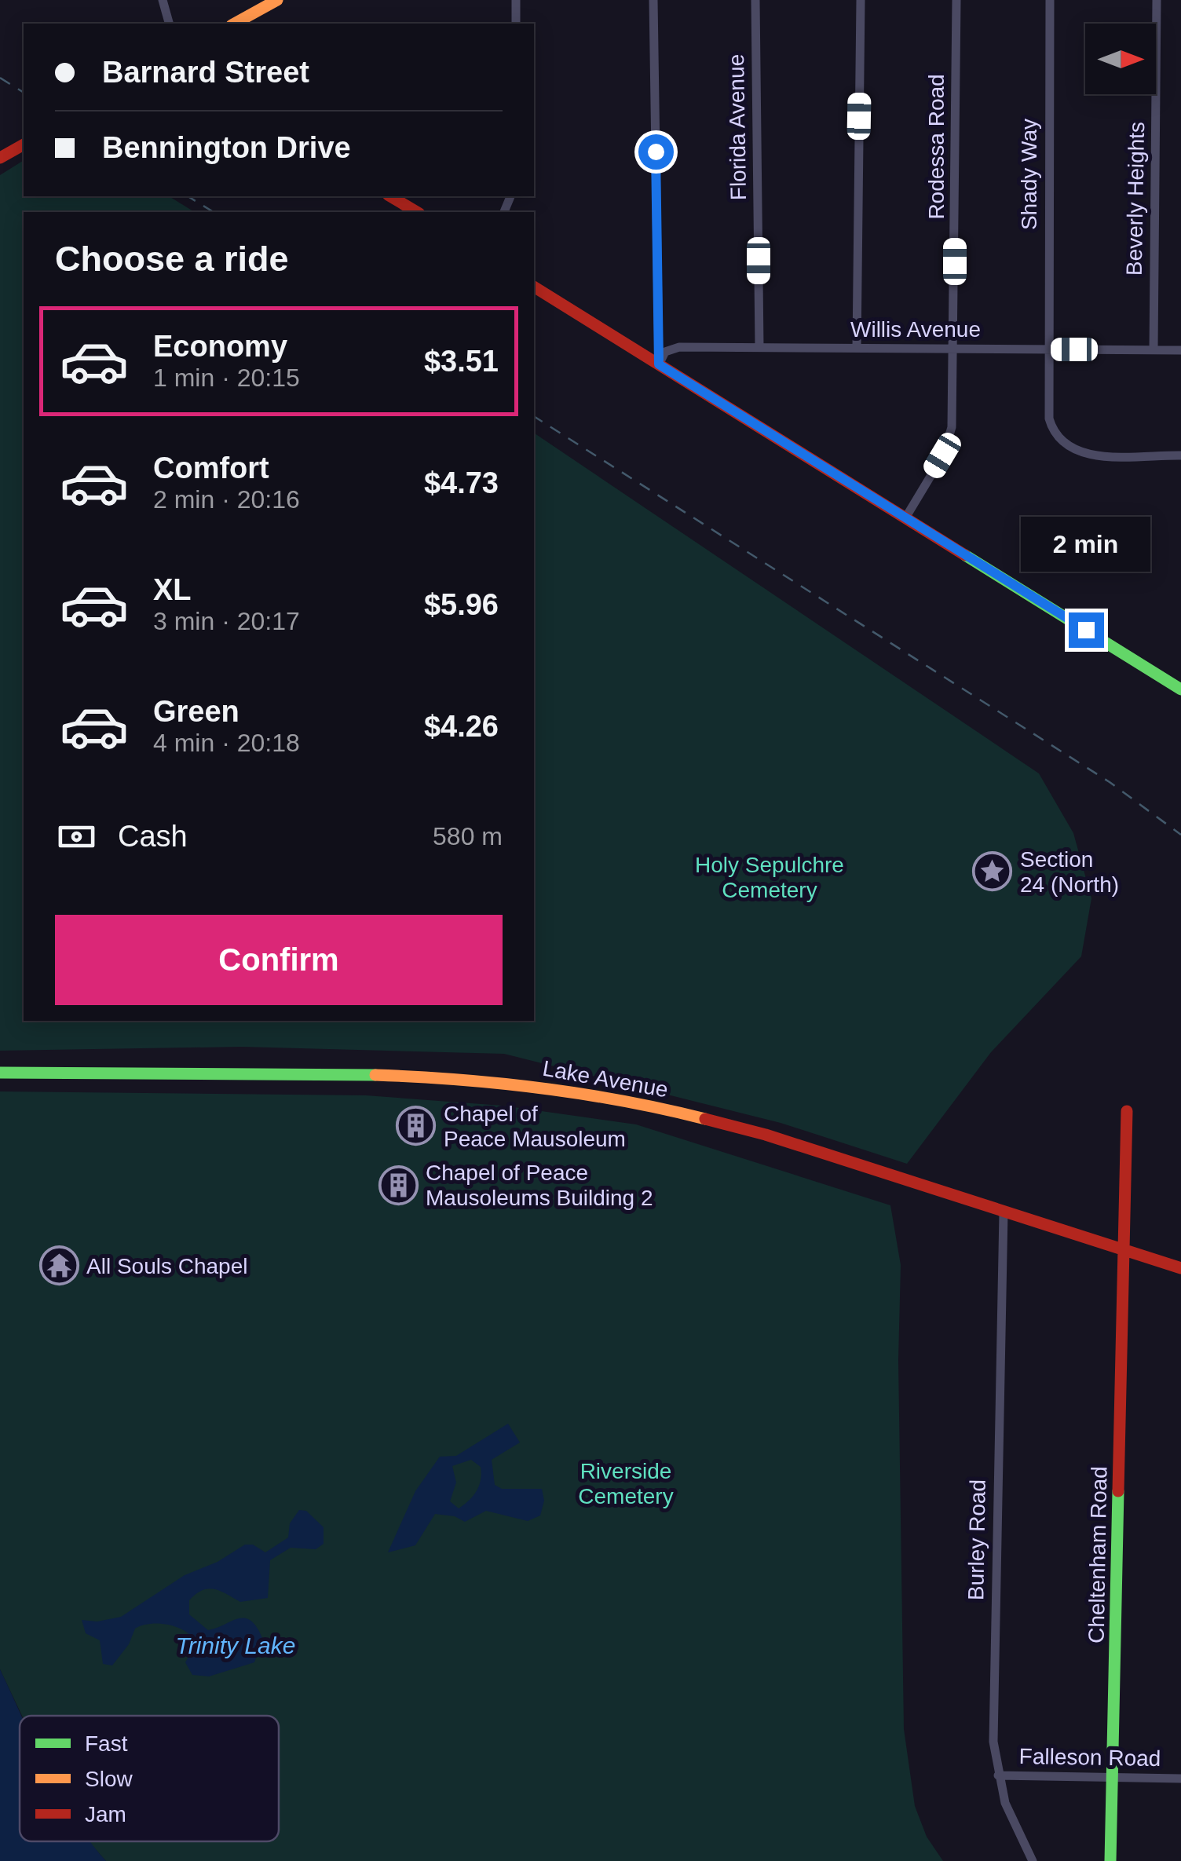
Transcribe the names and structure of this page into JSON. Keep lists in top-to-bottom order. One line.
{"streets":{"street":["Florida Avenue","Rodessa Road","Shady Way","Beverly Heights","Willis Avenue","Lake Avenue","Burley Road","Cheltenham Road","Falleson Road"]},"crossings":[["Florida Avenue","Willis Avenue"],["Rodessa Road","Willis Avenue"],["Shady Way","Willis Avenue"],["Beverly Heights","Willis Avenue"],["Lake Avenue","Burley Road"],["Lake Avenue","Cheltenham Road"],["Burley Road","Falleson Road"],["Cheltenham Road","Falleson Road"]],"water":["Trinity Lake"],"parks":["Holy Sepulchre Cemetery","Riverside Cemetery"],"places":{"place":["Section 24 (North)"],"building":["Chapel of Peace Mausoleum","Chapel of Peace Mausoleums Building 2"],"temple":["All Souls Chapel"]},"legend":["Fast","Slow","Jam"],"north":"right","page":{"banner":["Barnard Street","Bennington Drive"],"heading":"Choose a ride","list":[{"name":"Economy","note":"1 min · 20:15","value":"$3.51"},{"name":"Comfort","note":"2 min · 20:16","value":"$4.73"},{"name":"XL","note":"3 min · 20:17","value":"$5.96"},{"name":"Green","note":"4 min · 20:18","value":"$4.26"}],"bubble":"2 min","pay":["Cash","580 m"],"buttons":"Confirm"}}
